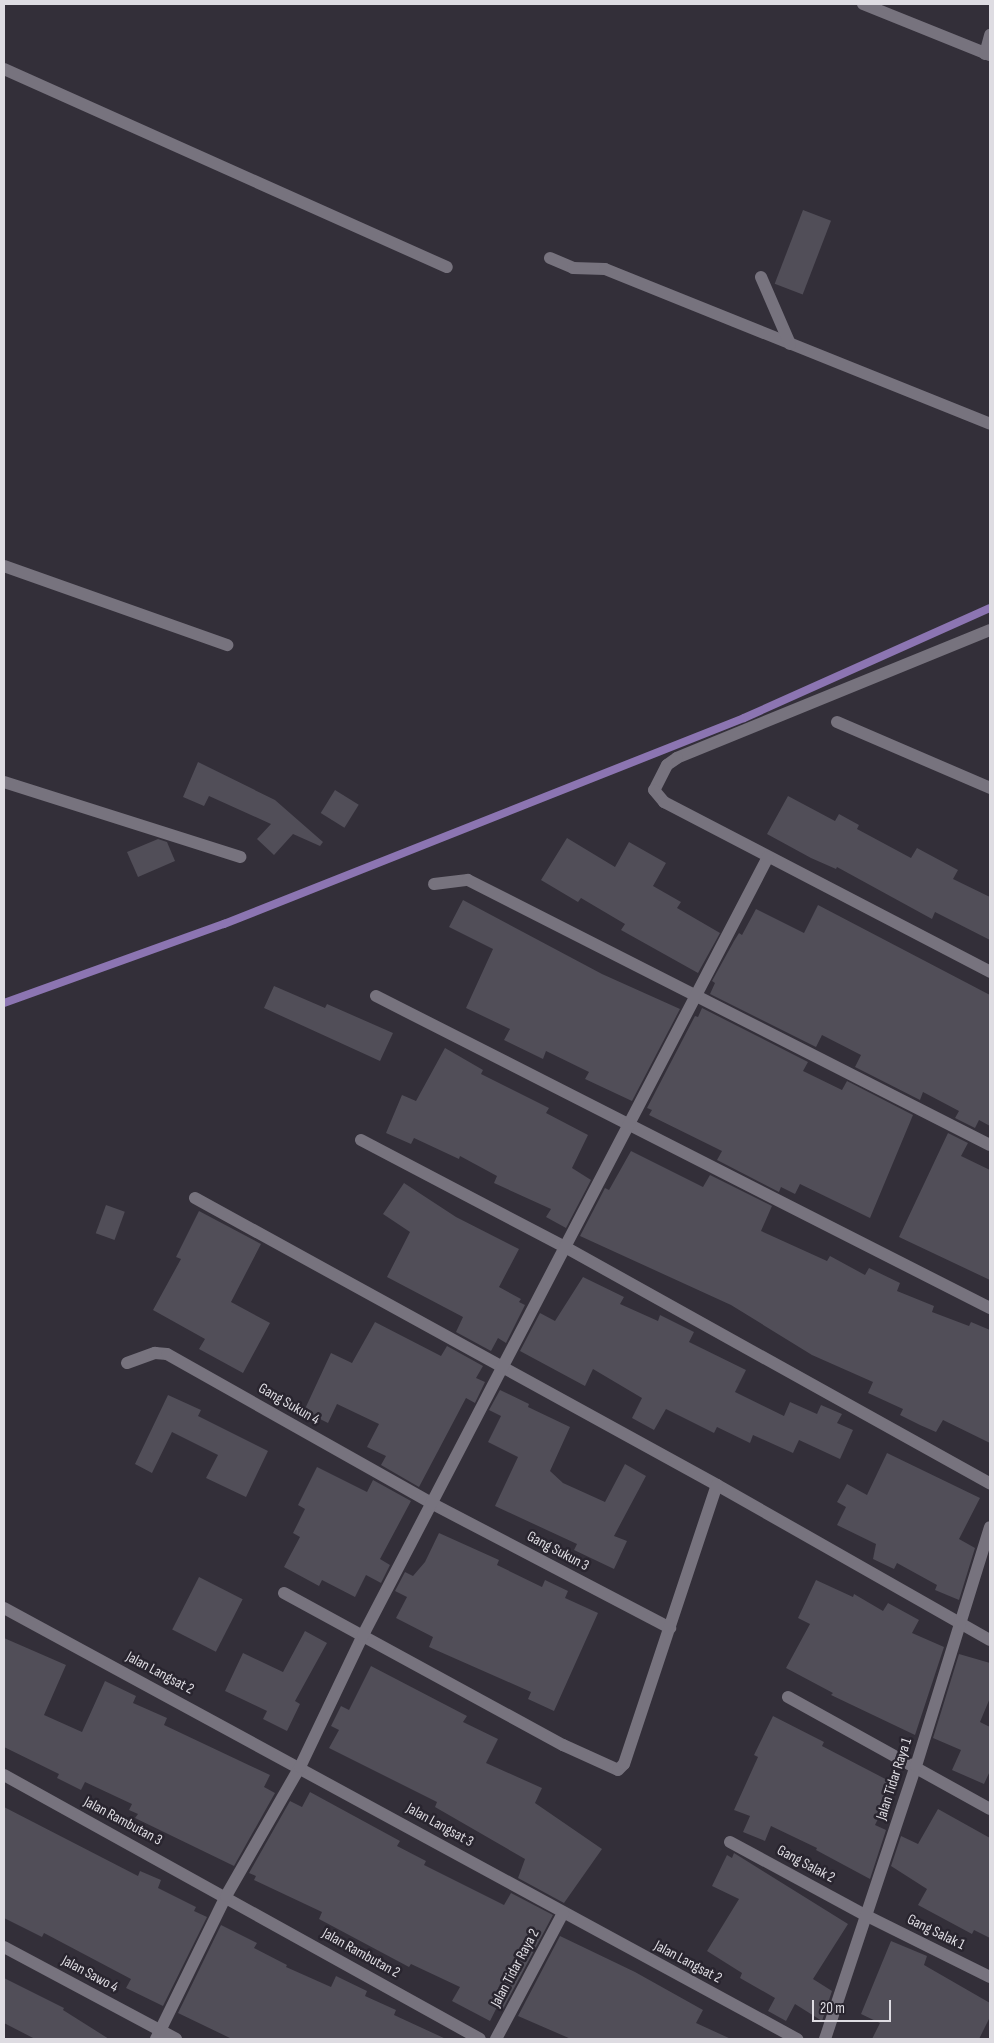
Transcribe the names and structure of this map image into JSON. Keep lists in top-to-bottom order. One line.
{"streets":{"street":["Gang Sukun 4","Gang Sukun 3","Jalan Langsat 2","Jalan Tidar Raya 1","Jalan Rambutan 3","Jalan Langsat 3","Gang Salak 2","Gang Salak 1","Jalan Rambutan 2","Jalan Tidar Raya 2","Jalan Sawo 4"]},"crossings":[["Gang Sukun 4","Gang Sukun 3"],["Jalan Langsat 2","Jalan Langsat 3"],["Jalan Langsat 2","Jalan Tidar Raya 2"],["Jalan Tidar Raya 1","Gang Salak 2"],["Jalan Tidar Raya 1","Gang Salak 1"],["Jalan Rambutan 3","Jalan Rambutan 2"],["Jalan Langsat 3","Jalan Tidar Raya 2"],["Gang Salak 2","Gang Salak 1"]],"scale_bar":"20 m"}
